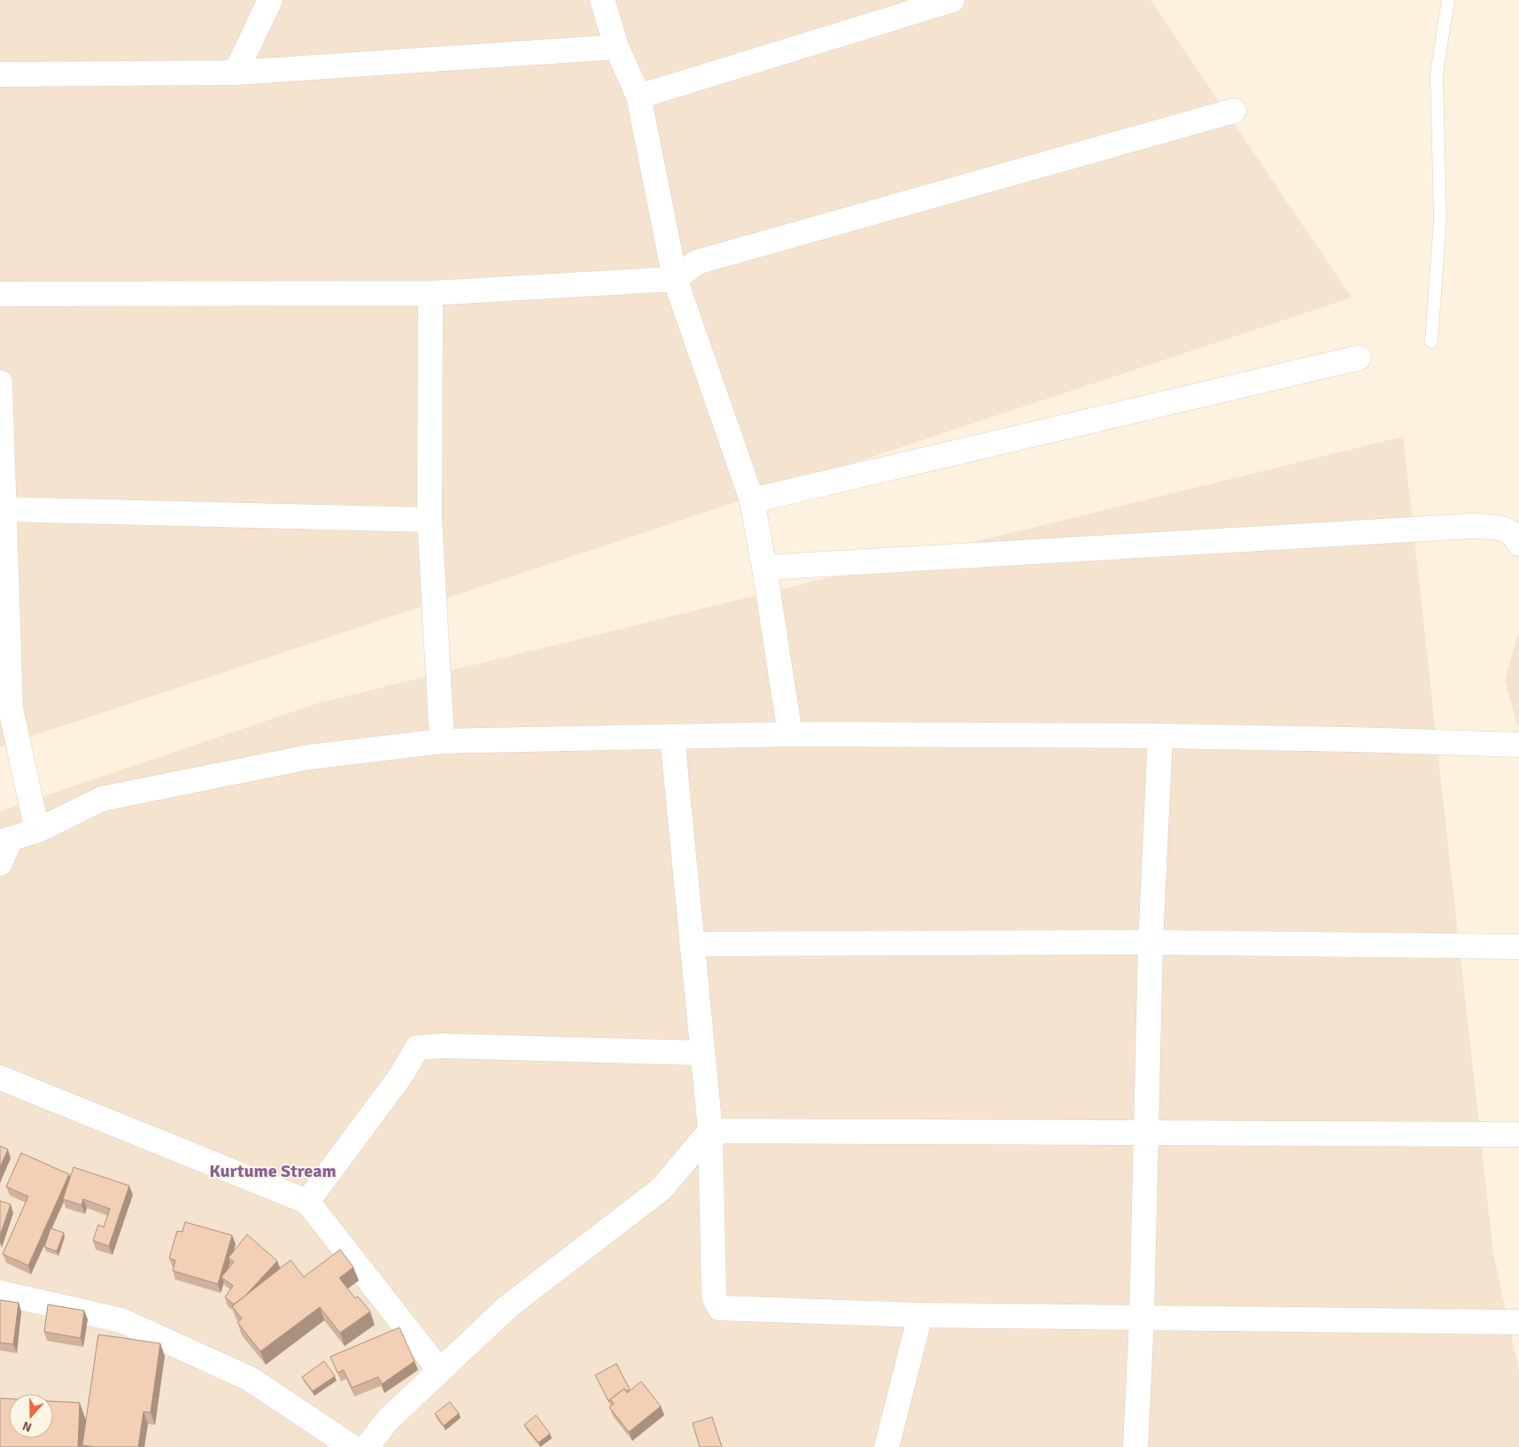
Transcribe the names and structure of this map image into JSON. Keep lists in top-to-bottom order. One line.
{"districts":["Kurtume Stream"],"north":"bottom"}
